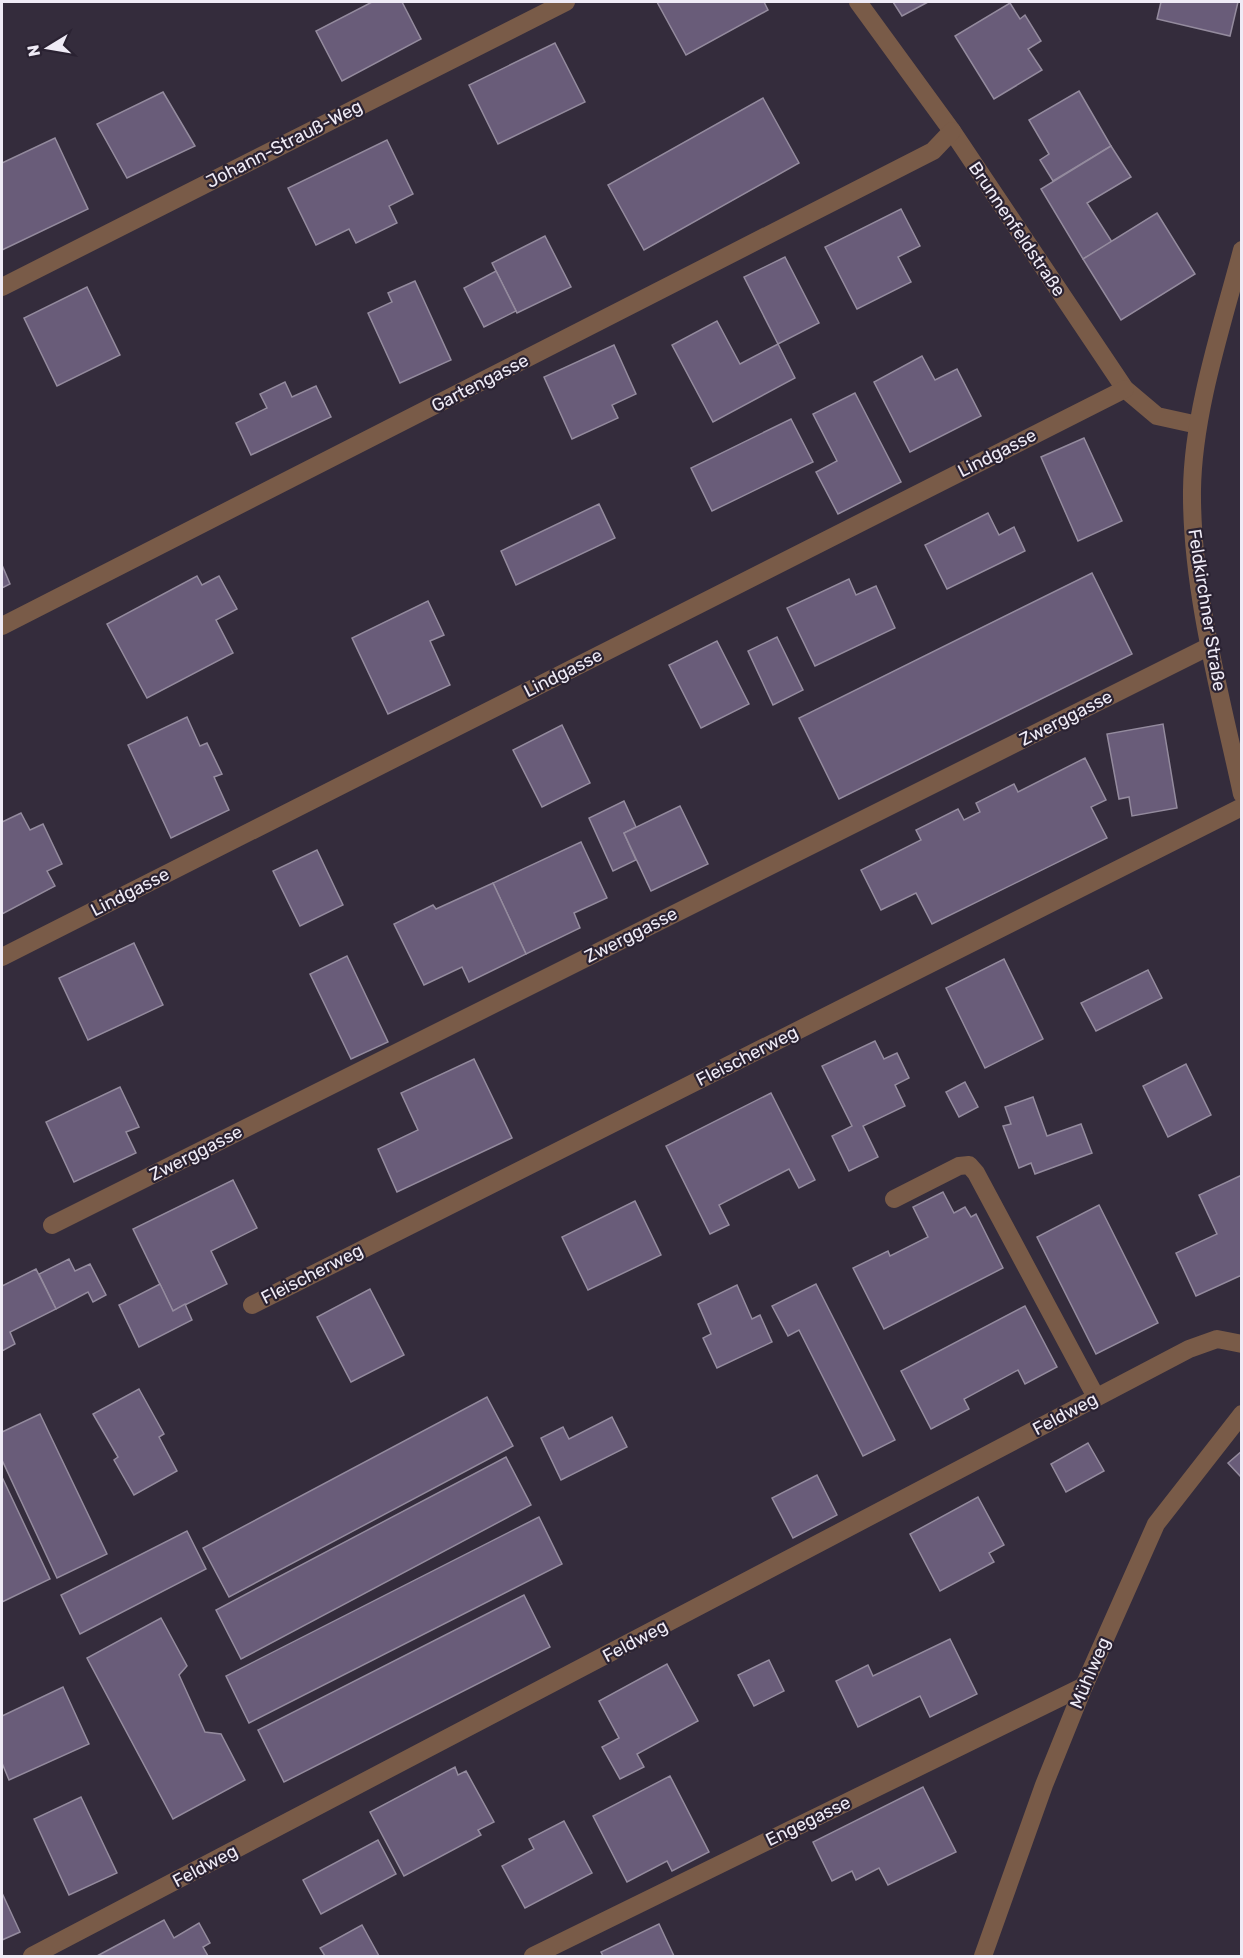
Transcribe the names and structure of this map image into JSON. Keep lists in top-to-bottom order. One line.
{"streets":{"street":["Johann-Strauß-Weg","Brunnenfeldstraße","Gartengasse","Lindgasse","Feldkirchner Straße","Zwerggasse","Fleischerweg","Feldweg","Mühlweg","Engegasse"]},"crossings":[["Brunnenfeldstraße","Gartengasse"],["Brunnenfeldstraße","Lindgasse"],["Brunnenfeldstraße","Feldkirchner Straße"],["Feldkirchner Straße","Zwerggasse"],["Mühlweg","Engegasse"]],"north":"left"}
